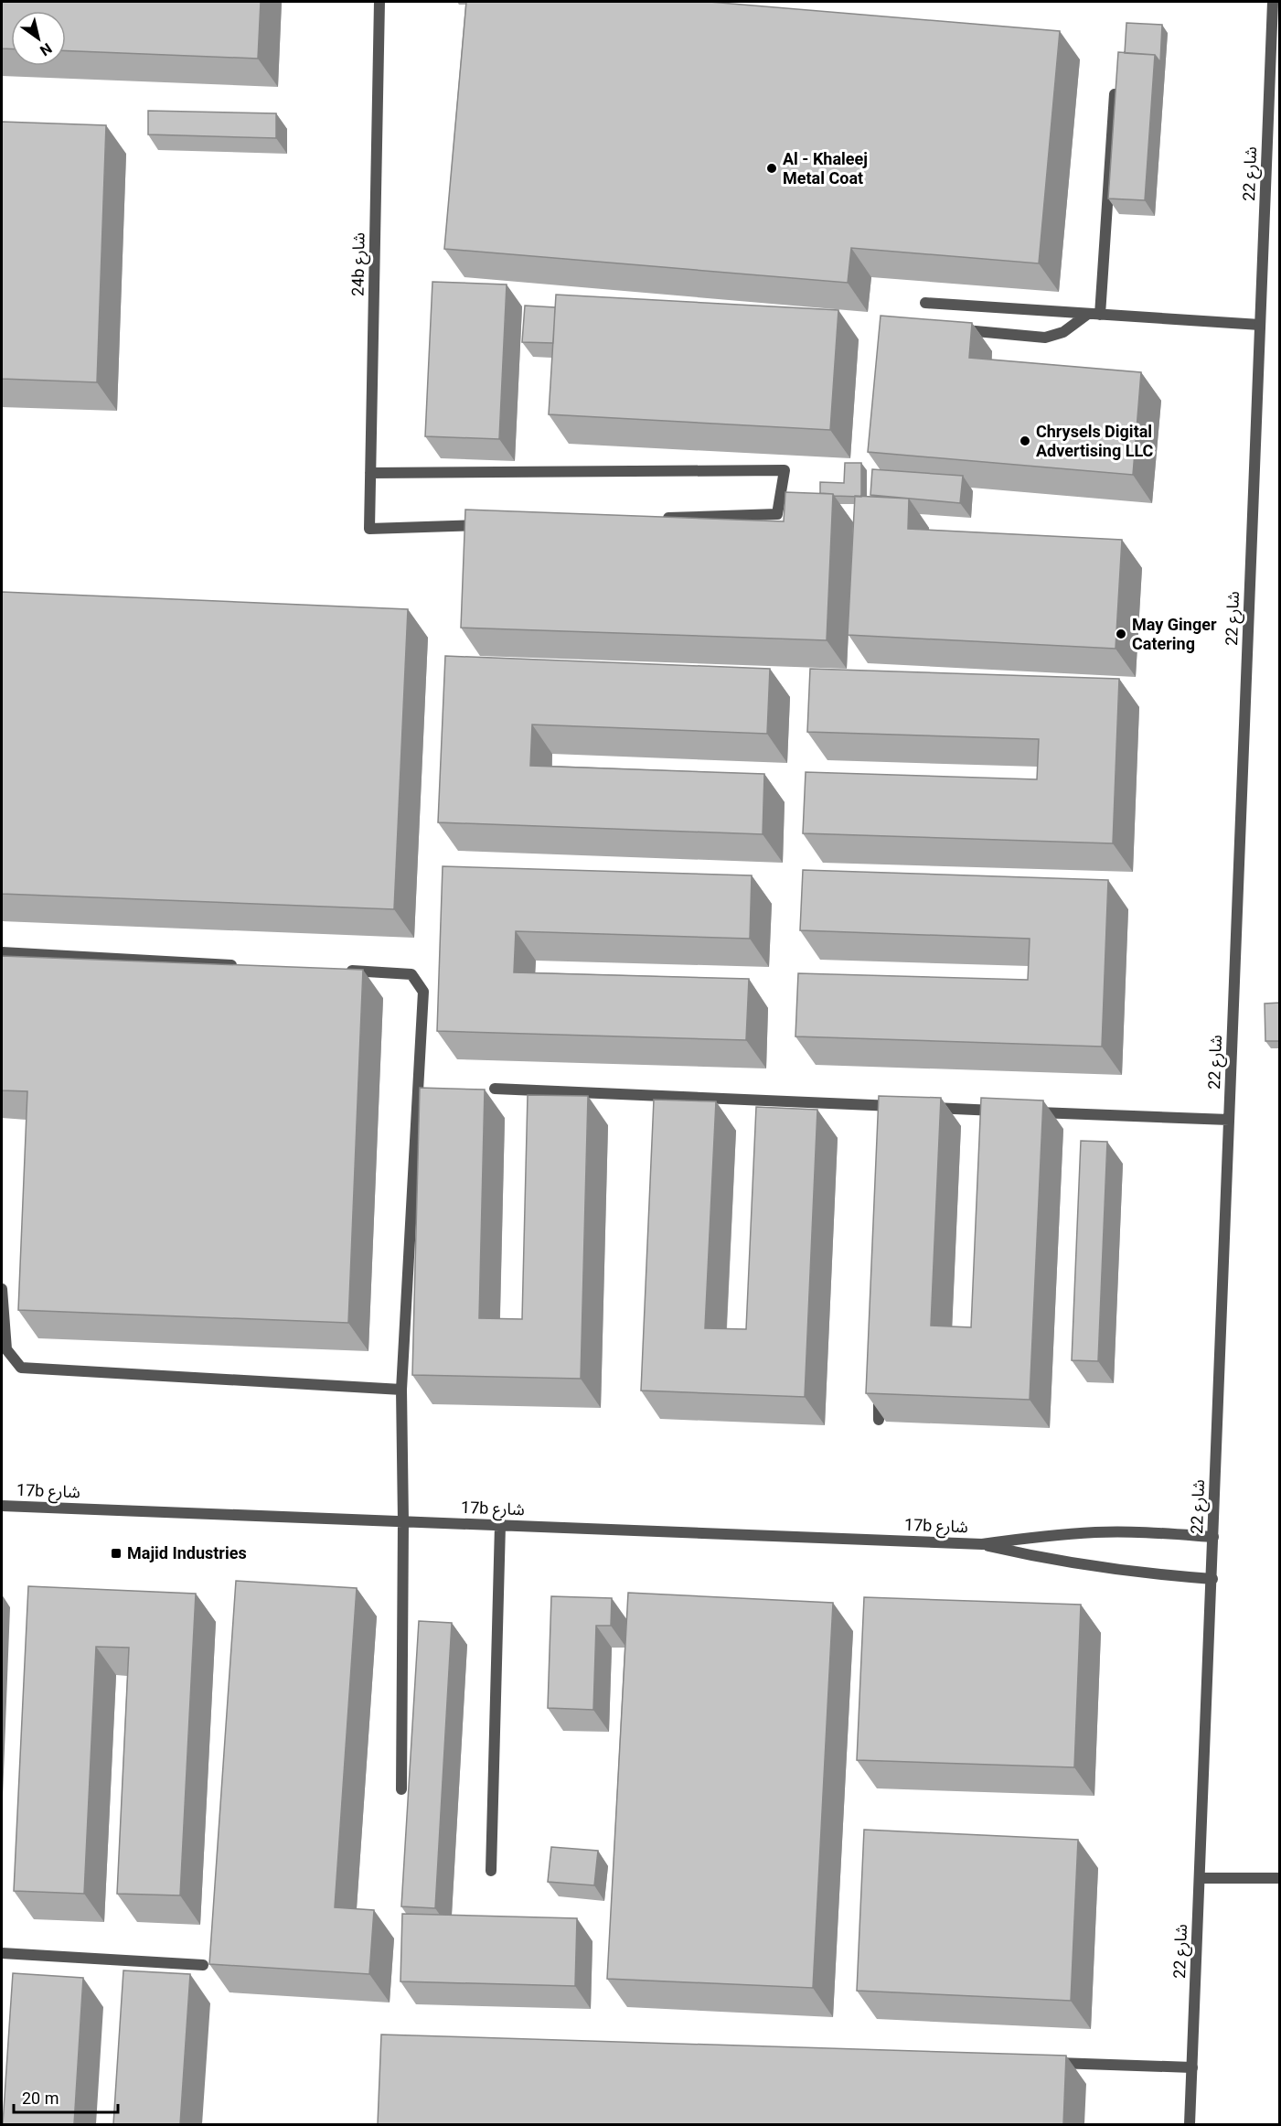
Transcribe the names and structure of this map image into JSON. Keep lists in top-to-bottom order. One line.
{"streets":{"street":["شارع 22","24b شارع","17b شارع"]},"crossings":[["شارع 22","17b شارع"]],"places":{"other":["Al - Khaleej Metal Coat","Chrysels Digital Advertising LLC","May Ginger Catering"],"transit":["Majid Industries"]},"scale_bar":"20 m","north":"bottom right"}
